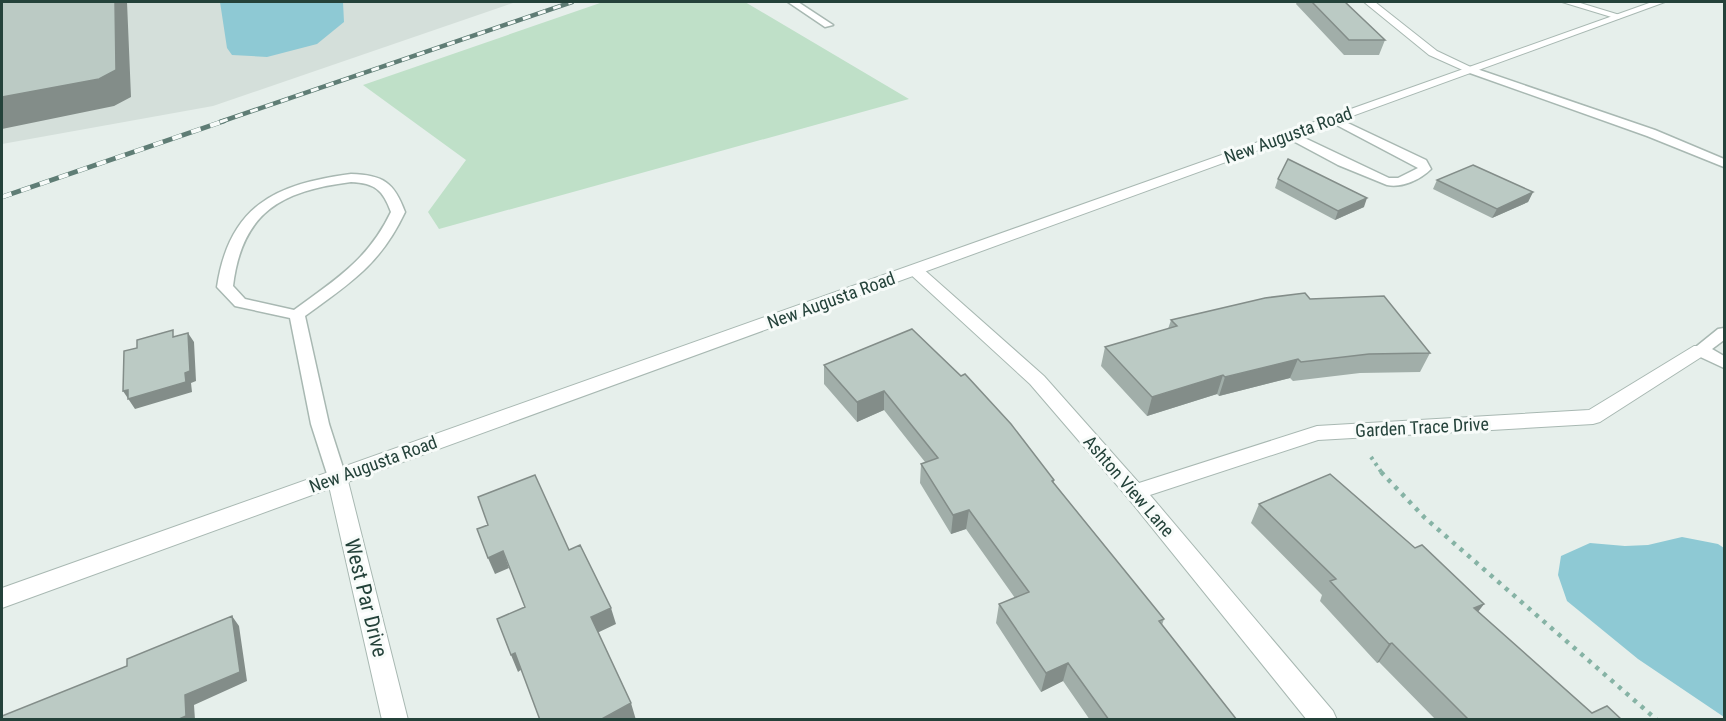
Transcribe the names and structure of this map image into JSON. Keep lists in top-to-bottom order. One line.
{"streets":{"street":["New Augusta Road","Garden Trace Drive","Ashton View Lane","West Par Drive"]},"crossings":[["New Augusta Road","Ashton View Lane"],["New Augusta Road","West Par Drive"],["Garden Trace Drive","Ashton View Lane"]]}
